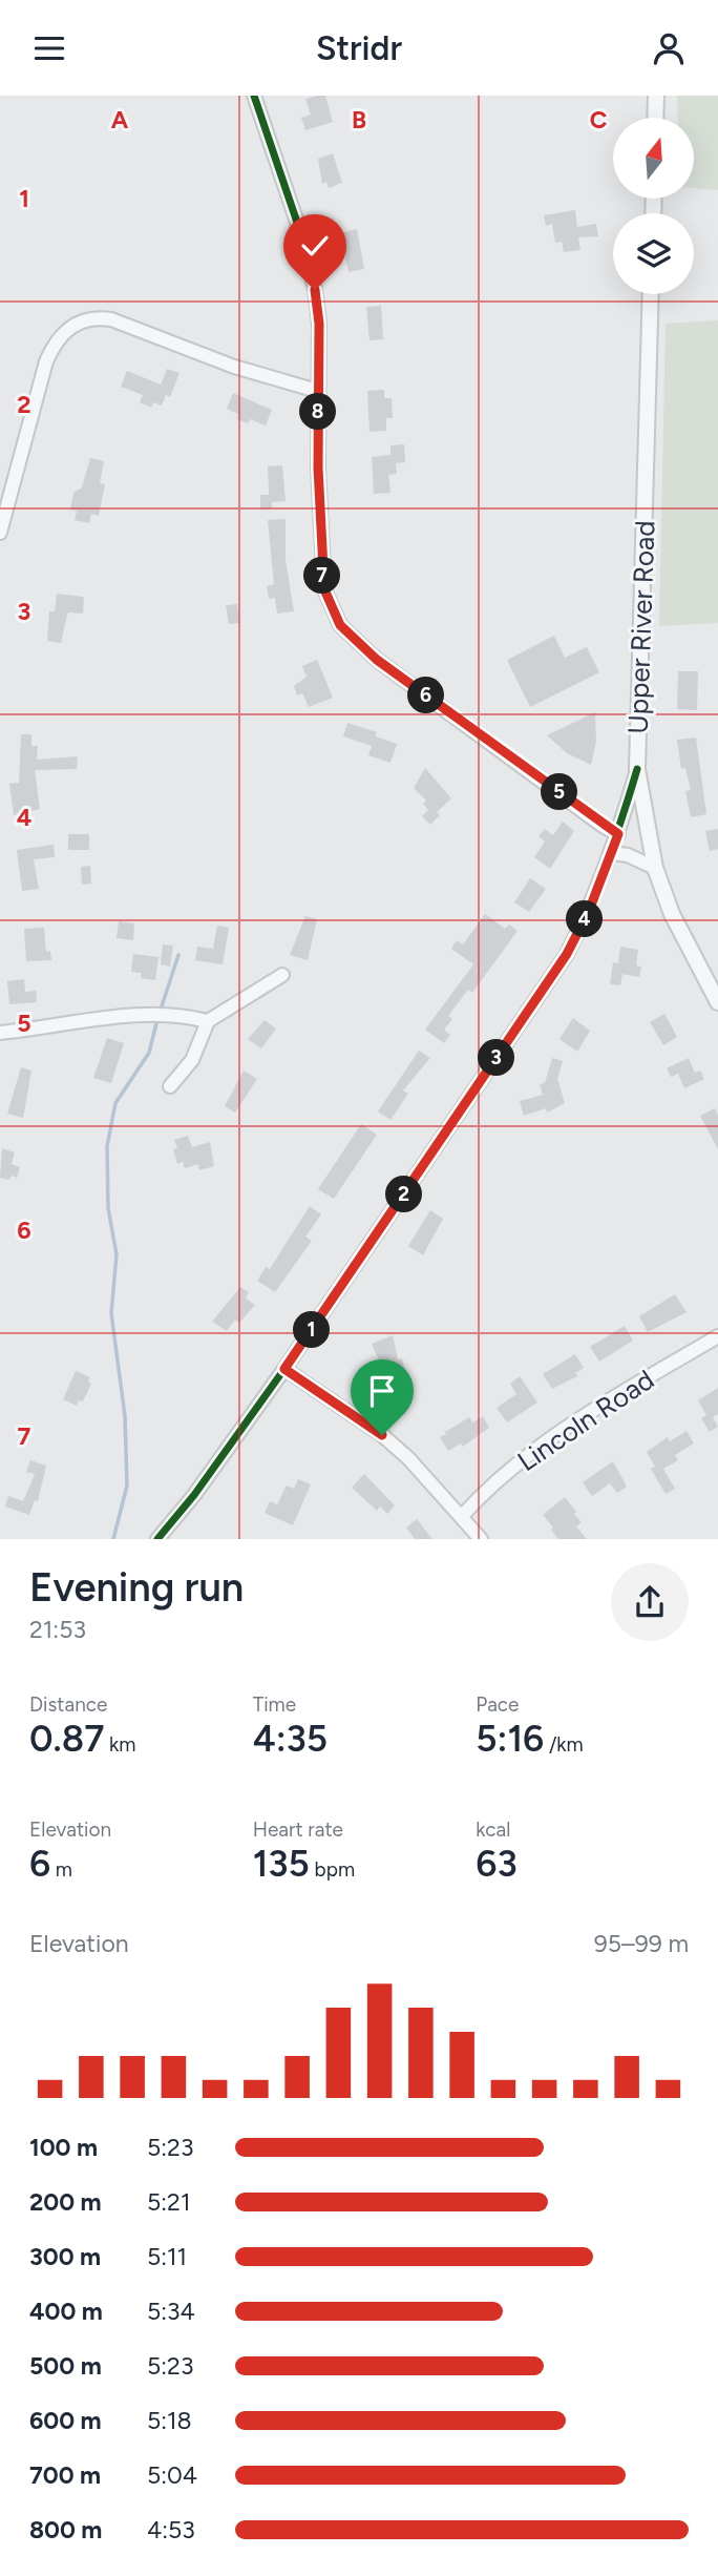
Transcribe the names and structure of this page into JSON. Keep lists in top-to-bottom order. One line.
{"streets":{"street":["Upper River Road","Lincoln Road"]},"north":"top","page":{"header":"Stridr","pins":["8","7","6","5","4","3","2","1"],"heading":["Evening run","21:53"],"stats":[["Distance","0.87 km"],["Time","4:35"],["Pace","5:16 /km"],["Elevation","6 m"],["Heart rate","135 bpm"],["kcal","63"]],"chart":["Elevation","95–99 m"],"list":[{"name":"100 m","note":"5:23"},{"name":"200 m","note":"5:21"},{"name":"300 m","note":"5:11"},{"name":"400 m","note":"5:34"},{"name":"500 m","note":"5:23"},{"name":"600 m","note":"5:18"},{"name":"700 m","note":"5:04"},{"name":"800 m","note":"4:53"}]},"grid":{"columns":["A","B","C"],"rows":["1","2","3","4","5","6","7"]}}
